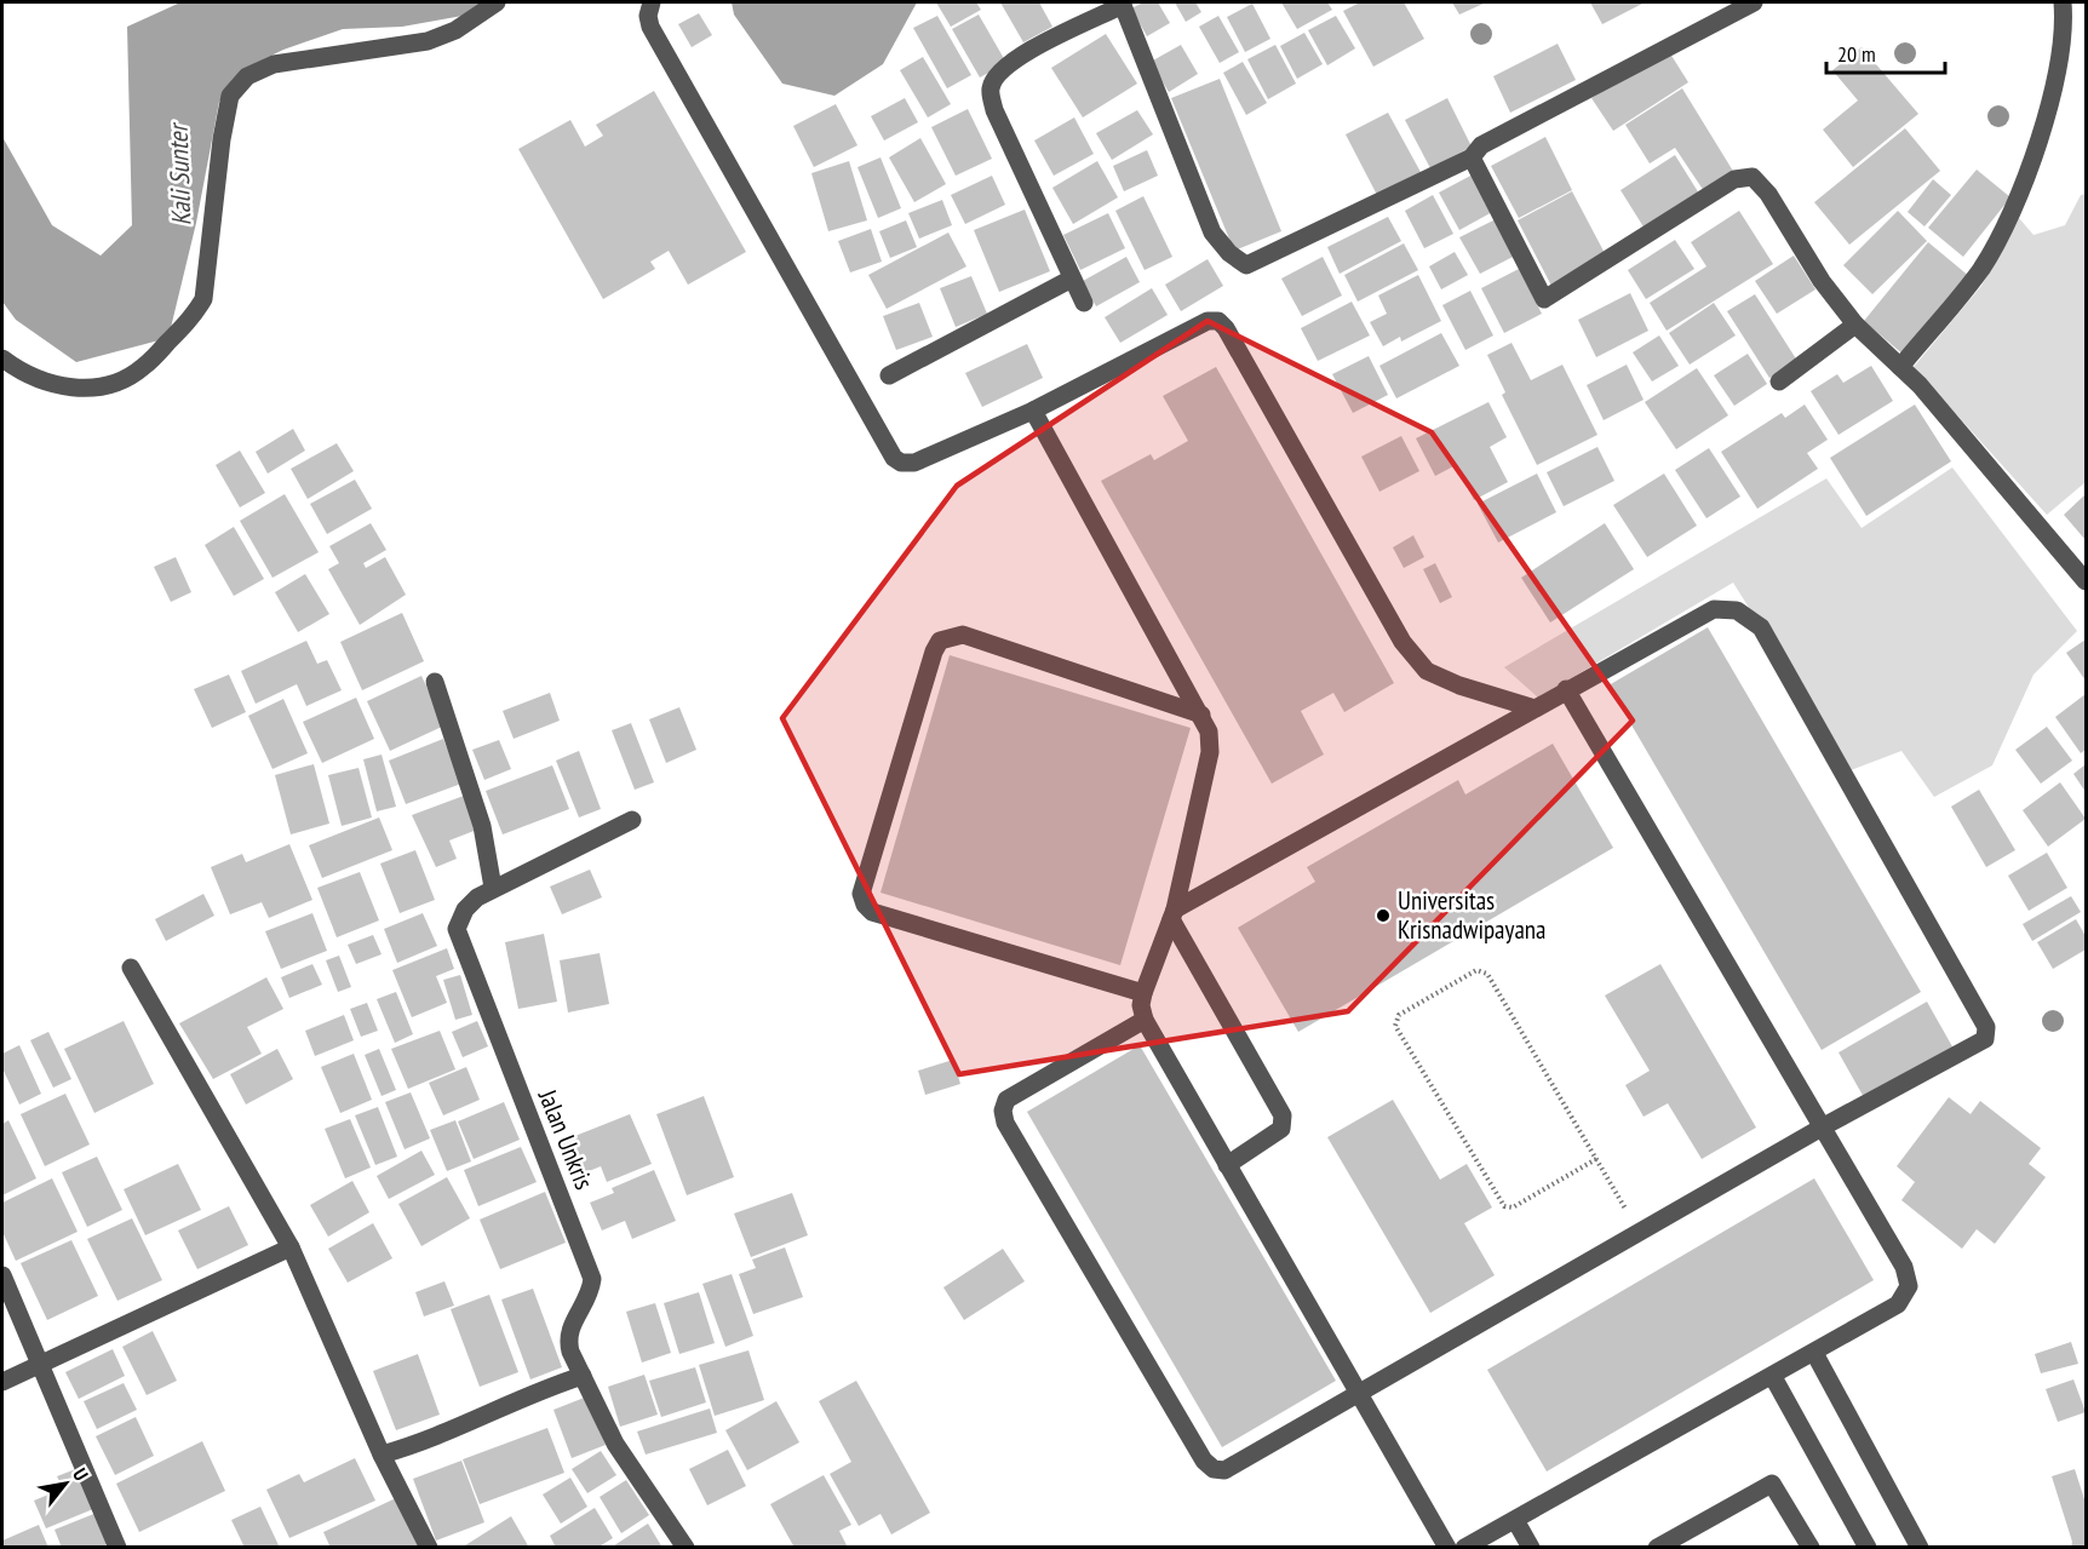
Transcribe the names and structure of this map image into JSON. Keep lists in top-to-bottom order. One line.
{"streets":{"street":["Jalan Unkris"]},"water":["Kali Sunter"],"places":["Universitas Krisnadwipayana"],"scale_bar":"20 m","north":"top right"}
